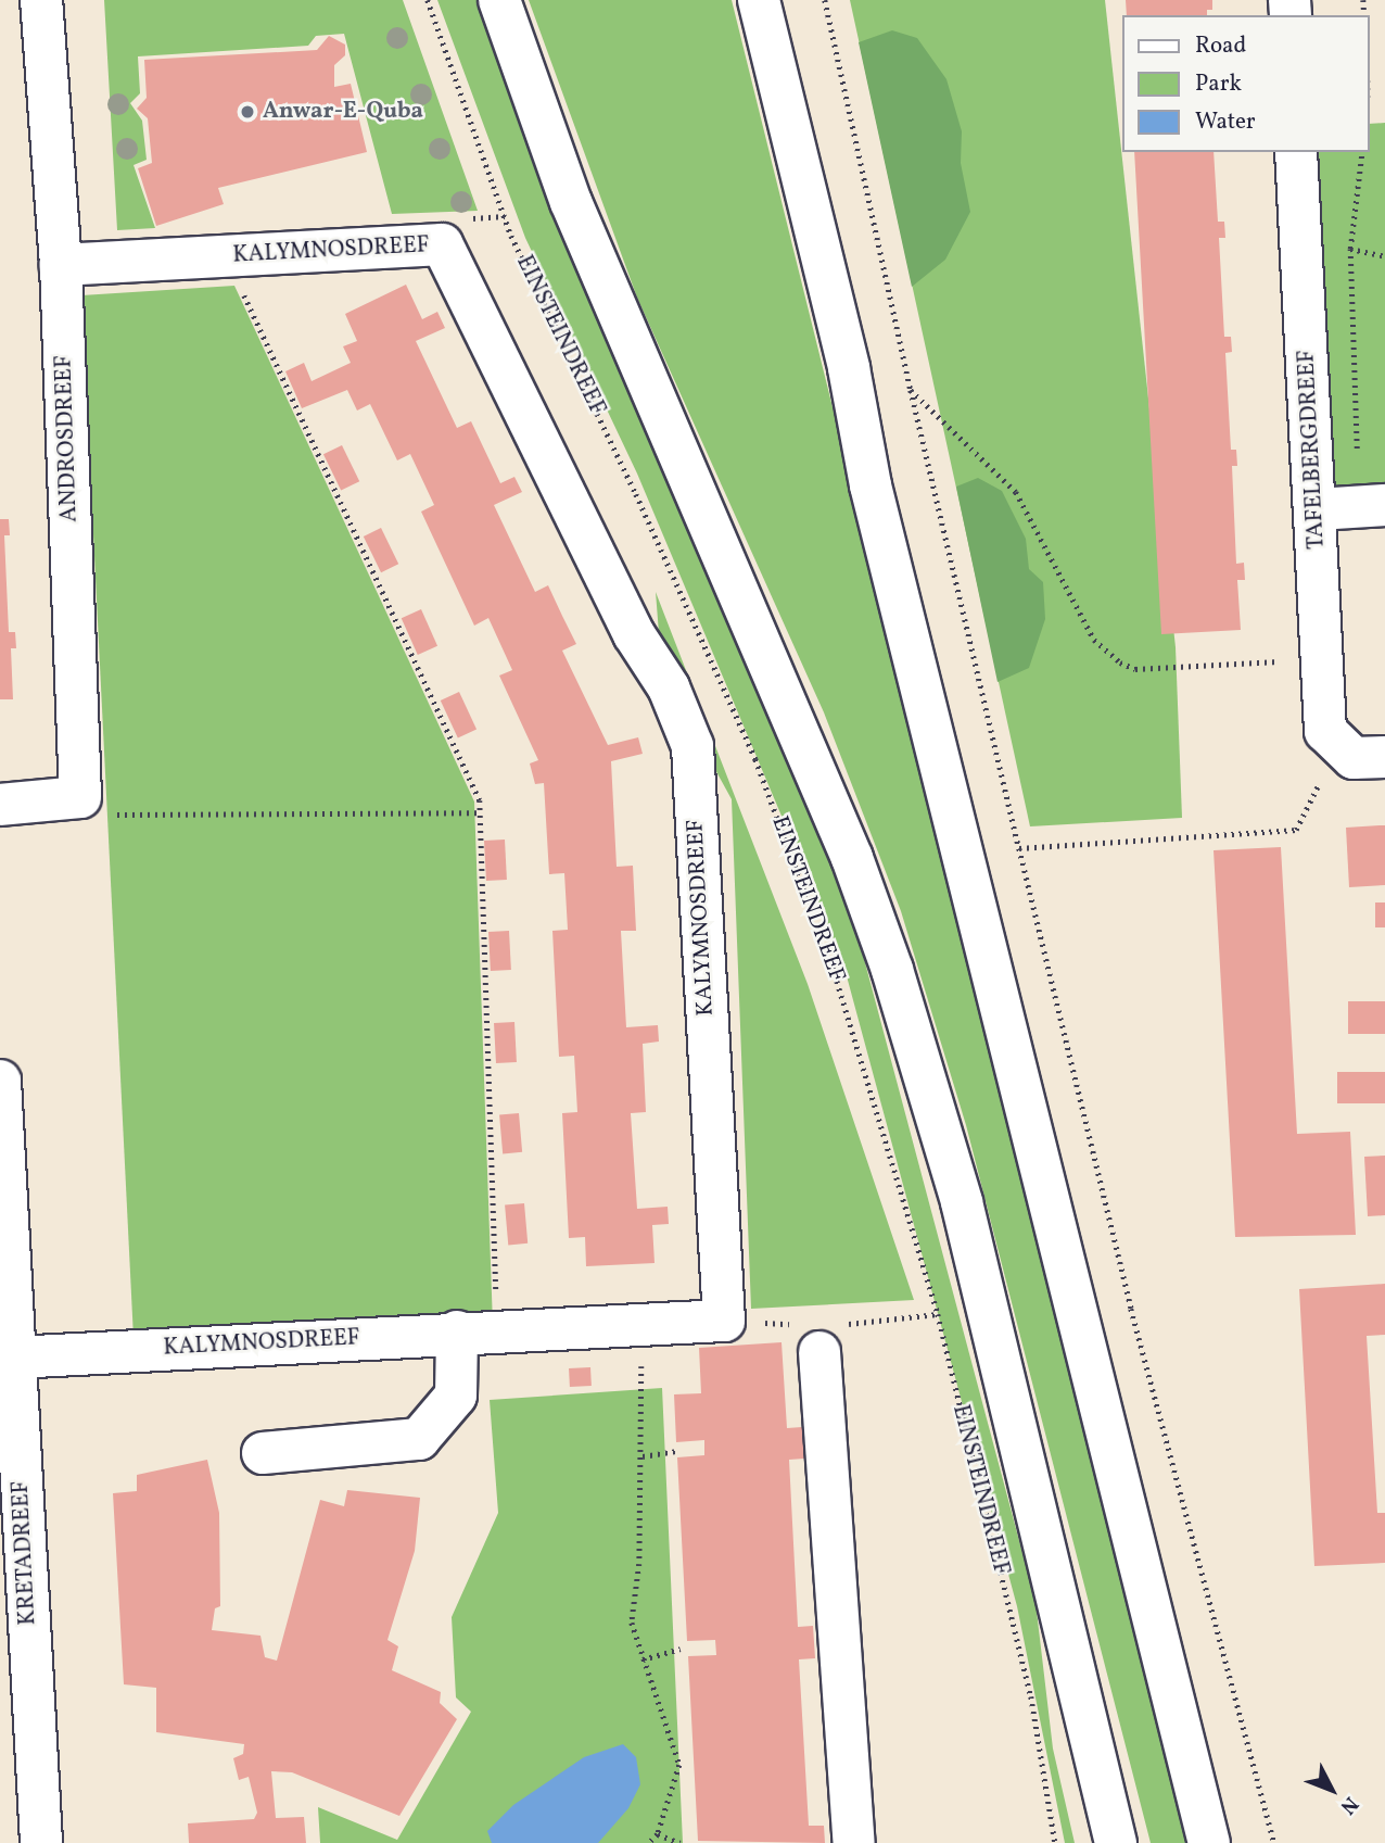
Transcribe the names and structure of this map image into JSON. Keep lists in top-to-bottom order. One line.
{"streets":{"street":["KALYMNOSDREEF","ANDROSDREEF","TAFELBERGDREEF","KRETADREEF"],"path":["EINSTEINDREEF"]},"crossings":[["KALYMNOSDREEF","ANDROSDREEF"],["KALYMNOSDREEF","KRETADREEF"]],"places":["Anwar-E-Quba"],"legend":["Road","Park","Water"],"north":"bottom right"}
